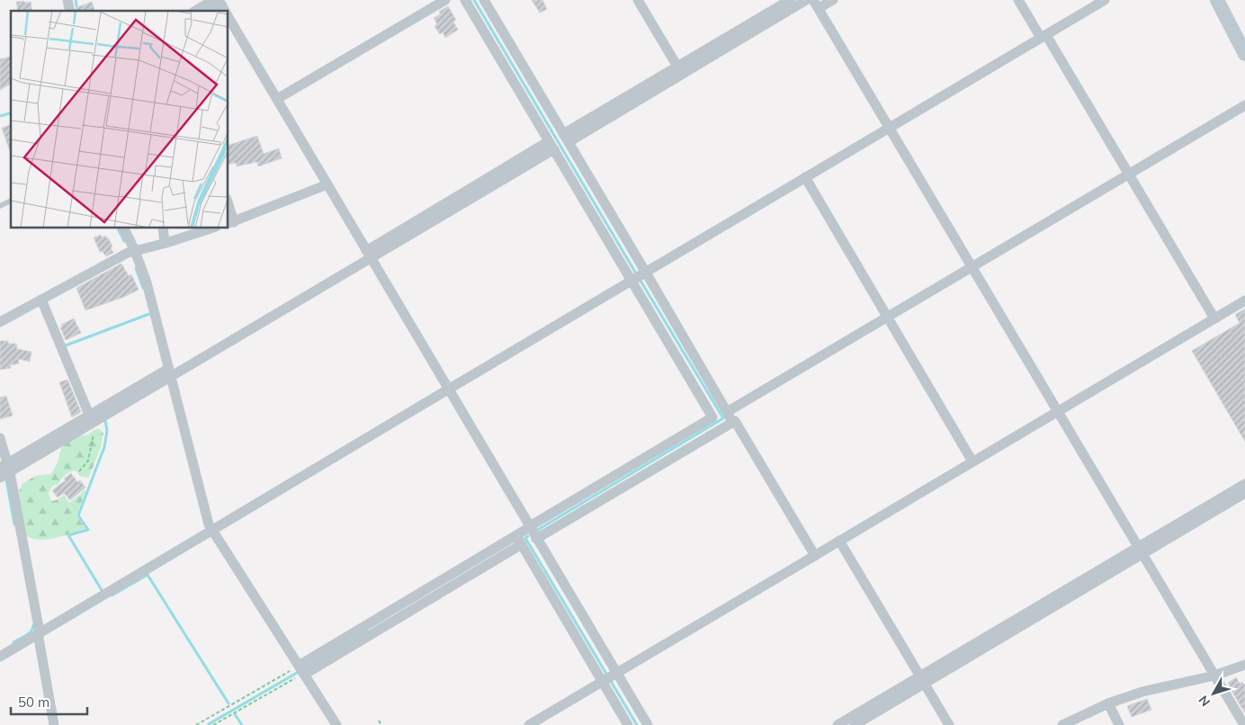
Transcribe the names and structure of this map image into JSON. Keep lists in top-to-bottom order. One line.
{"scale_bar":"50 m","north":"bottom left"}
